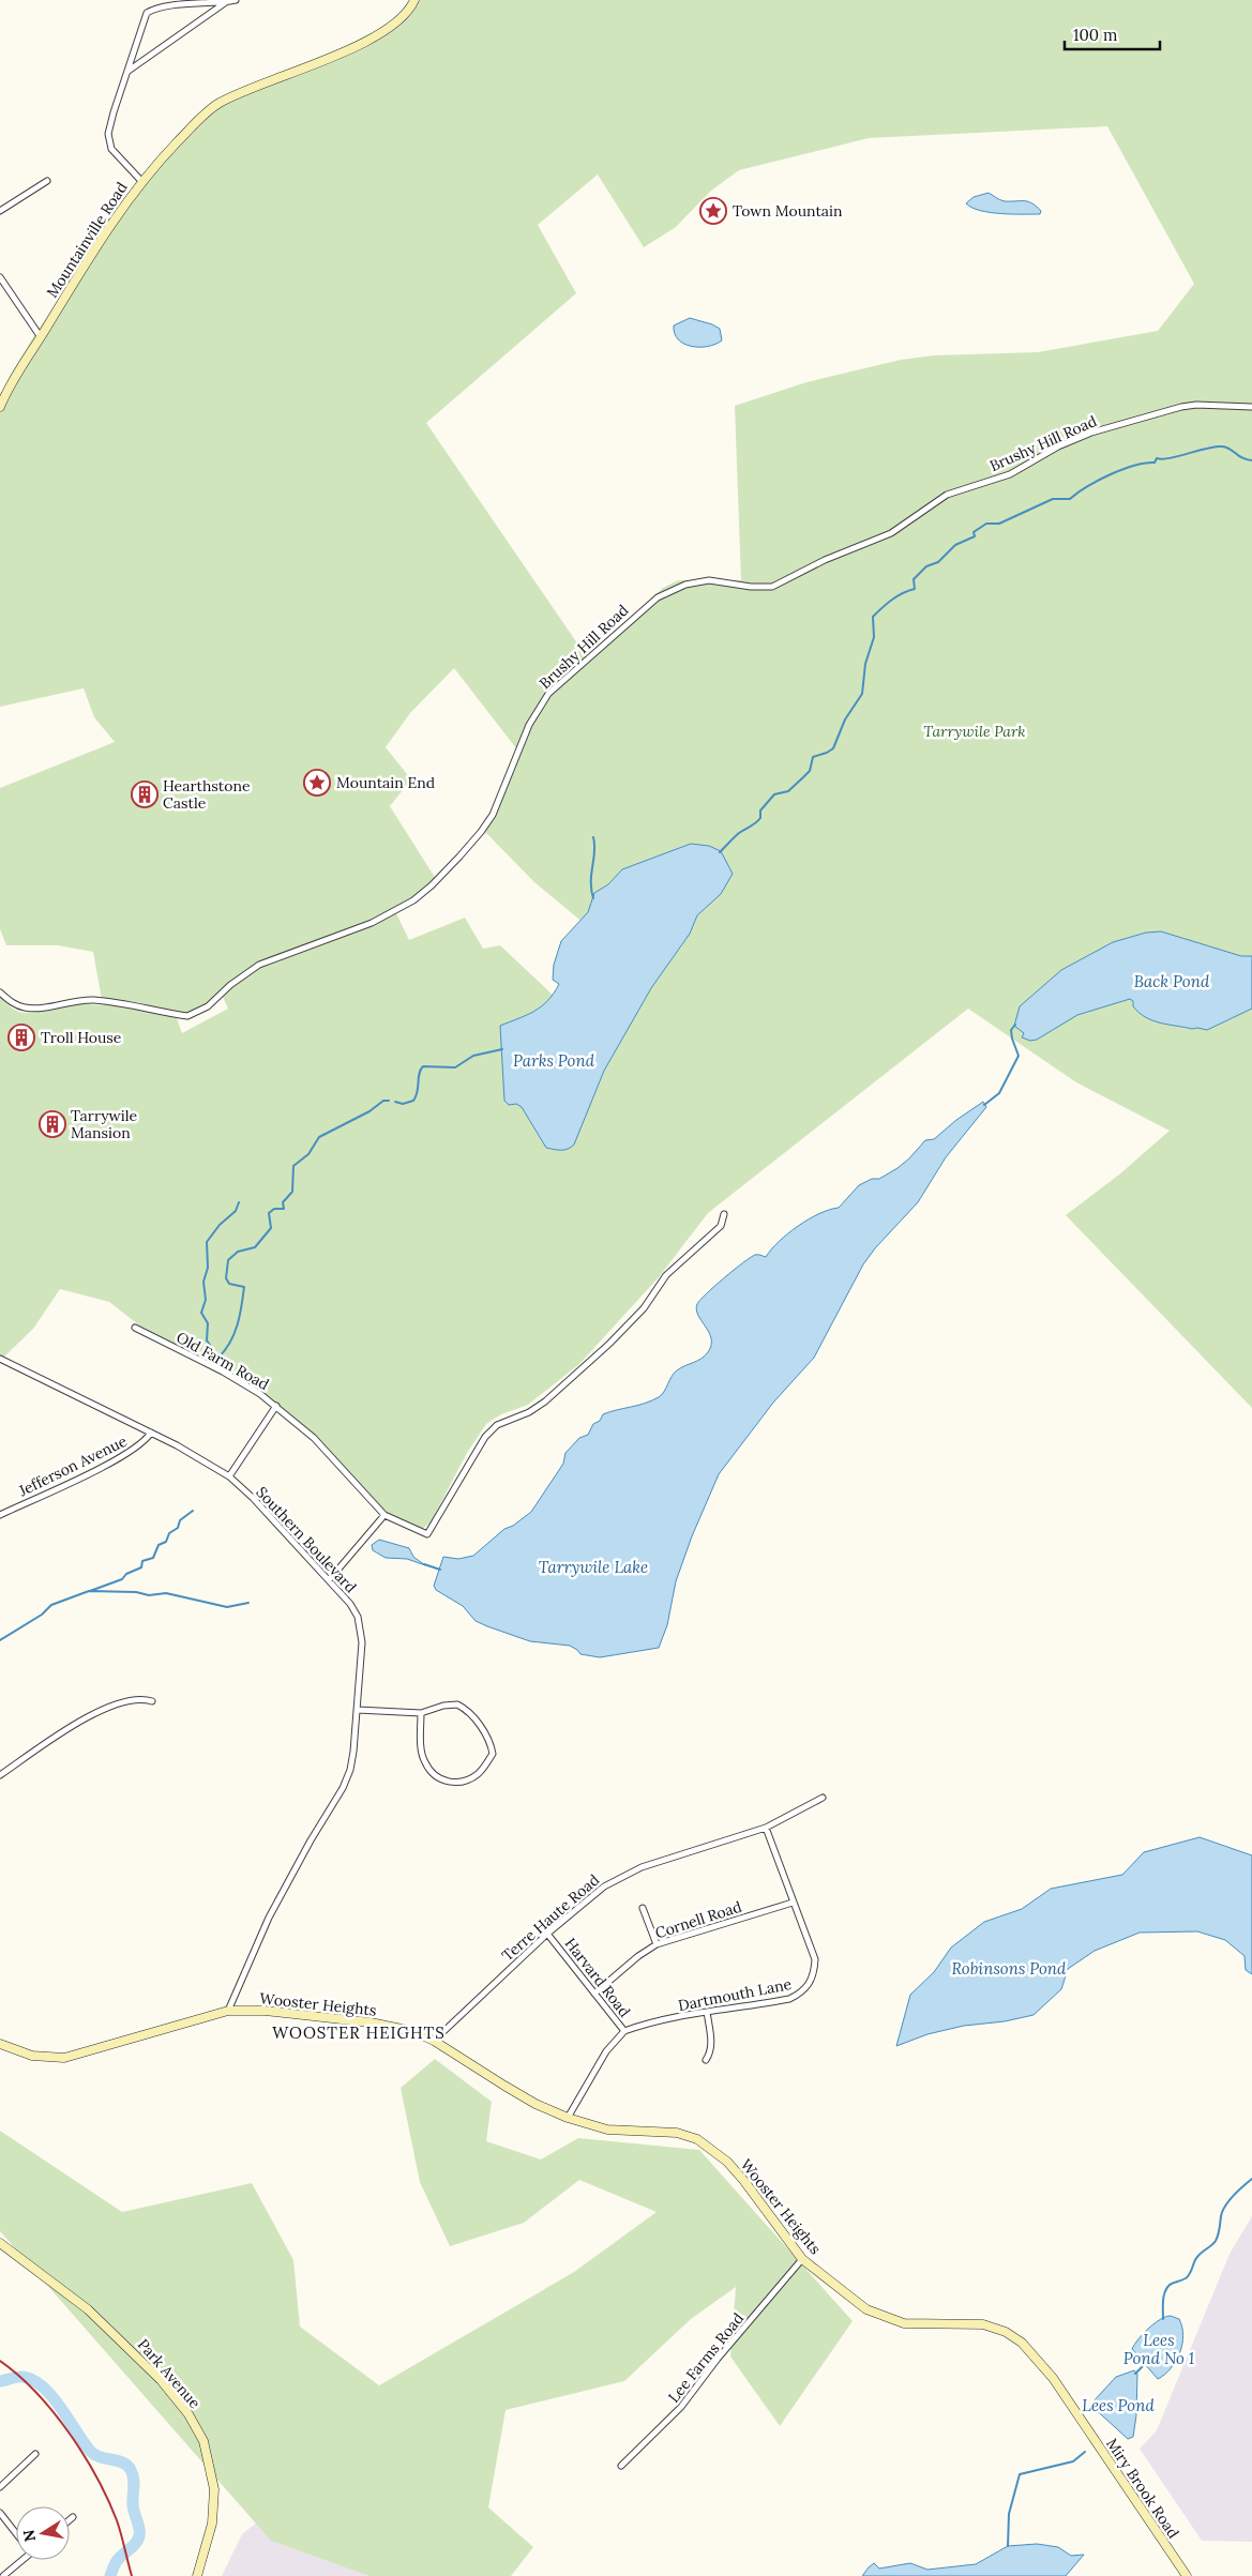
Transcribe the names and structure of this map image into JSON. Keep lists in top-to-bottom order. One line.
{"streets":{"main road":["Mountainville Road","Wooster Heights","Park Avenue","Miry Brook Road"],"street":["Brushy Hill Road","Old Farm Road","Jefferson Avenue","Southern Boulevard","Terre Haute Road","Cornell Road","Harvard Road","Dartmouth Lane","Lee Farms Road"]},"crossings":[["Jefferson Avenue","Southern Boulevard"],["Southern Boulevard","Wooster Heights"],["Terre Haute Road","Harvard Road"],["Terre Haute Road","Dartmouth Lane"],["Terre Haute Road","Wooster Heights"],["Cornell Road","Harvard Road"],["Cornell Road","Dartmouth Lane"],["Harvard Road","Dartmouth Lane"],["Harvard Road","Wooster Heights"],["Wooster Heights","Lee Farms Road"],["Wooster Heights","Miry Brook Road"]],"districts":["WOOSTER HEIGHTS"],"water":["Back Pond","Parks Pond","Tarrywile Lake","Robinsons Pond","Lees Pond No 1","Lees Pond"],"parks":["Tarrywile Park"],"places":{"place":["Town Mountain","Mountain End"],"building":["Hearthstone Castle","Troll House","Tarrywile Mansion"]},"scale_bar":"100 m","north":"left"}
